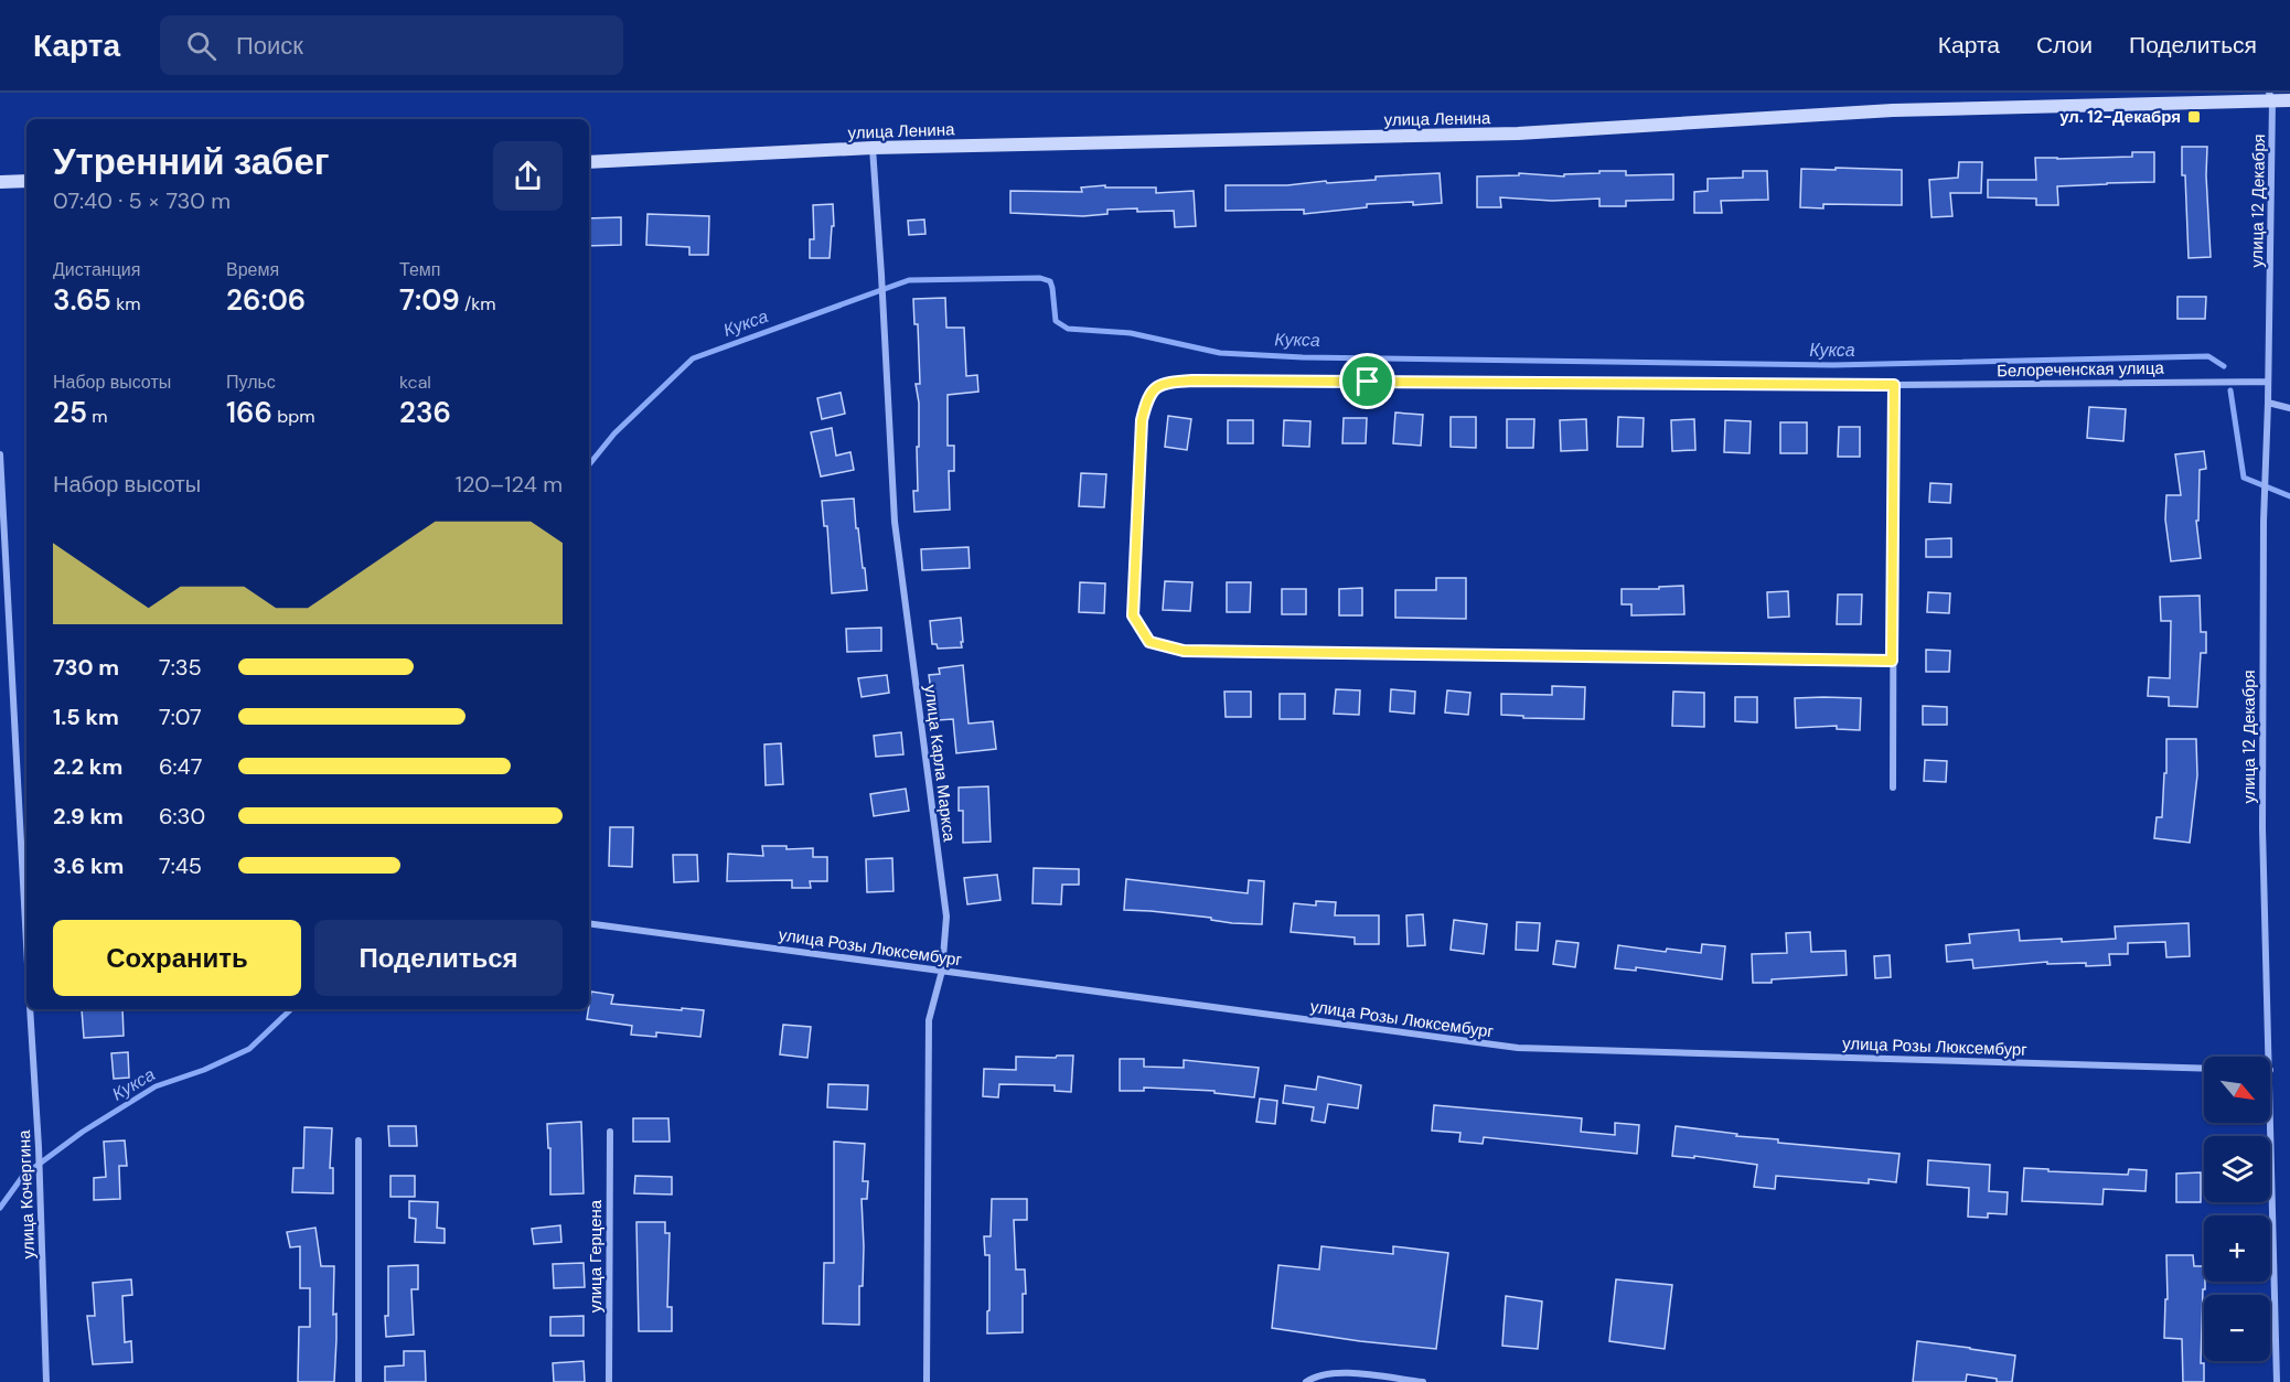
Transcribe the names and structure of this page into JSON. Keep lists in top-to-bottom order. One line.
{"streets":{"street":["улица Ленина","улица 12 Декабря","Белореченская улица","улица Карла Маркса","улица Розы Люксембург","улица Кочергина","улица Герцена"]},"crossings":[["улица Ленина","улица 12 Декабря"],["улица Ленина","улица Карла Маркса"],["улица 12 Декабря","Белореченская улица"],["улица Карла Маркса","улица Розы Люксембург"]],"water":["Кукса"],"places":{"transit":["ул. 12-Декабря"]},"north":"bottom right","page":{"header":"Карта","search":"Поиск","nav":["Карта","Слои","Поделиться"],"heading":["Утренний забег","07:40 · 5 × 730 m"],"stats":[["Дистанция","3.65 km"],["Время","26:06"],["Темп","7:09 /km"],["Набор высоты","25 m"],["Пульс","166 bpm"],["kcal","236"]],"chart":["Набор высоты","120–124 m"],"list":[{"name":"730 m","note":"7:35"},{"name":"1.5 km","note":"7:07"},{"name":"2.2 km","note":"6:47"},{"name":"2.9 km","note":"6:30"},{"name":"3.6 km","note":"7:45"}],"buttons":["Сохранить","Поделиться"],"map_buttons":["+","−"]}}
